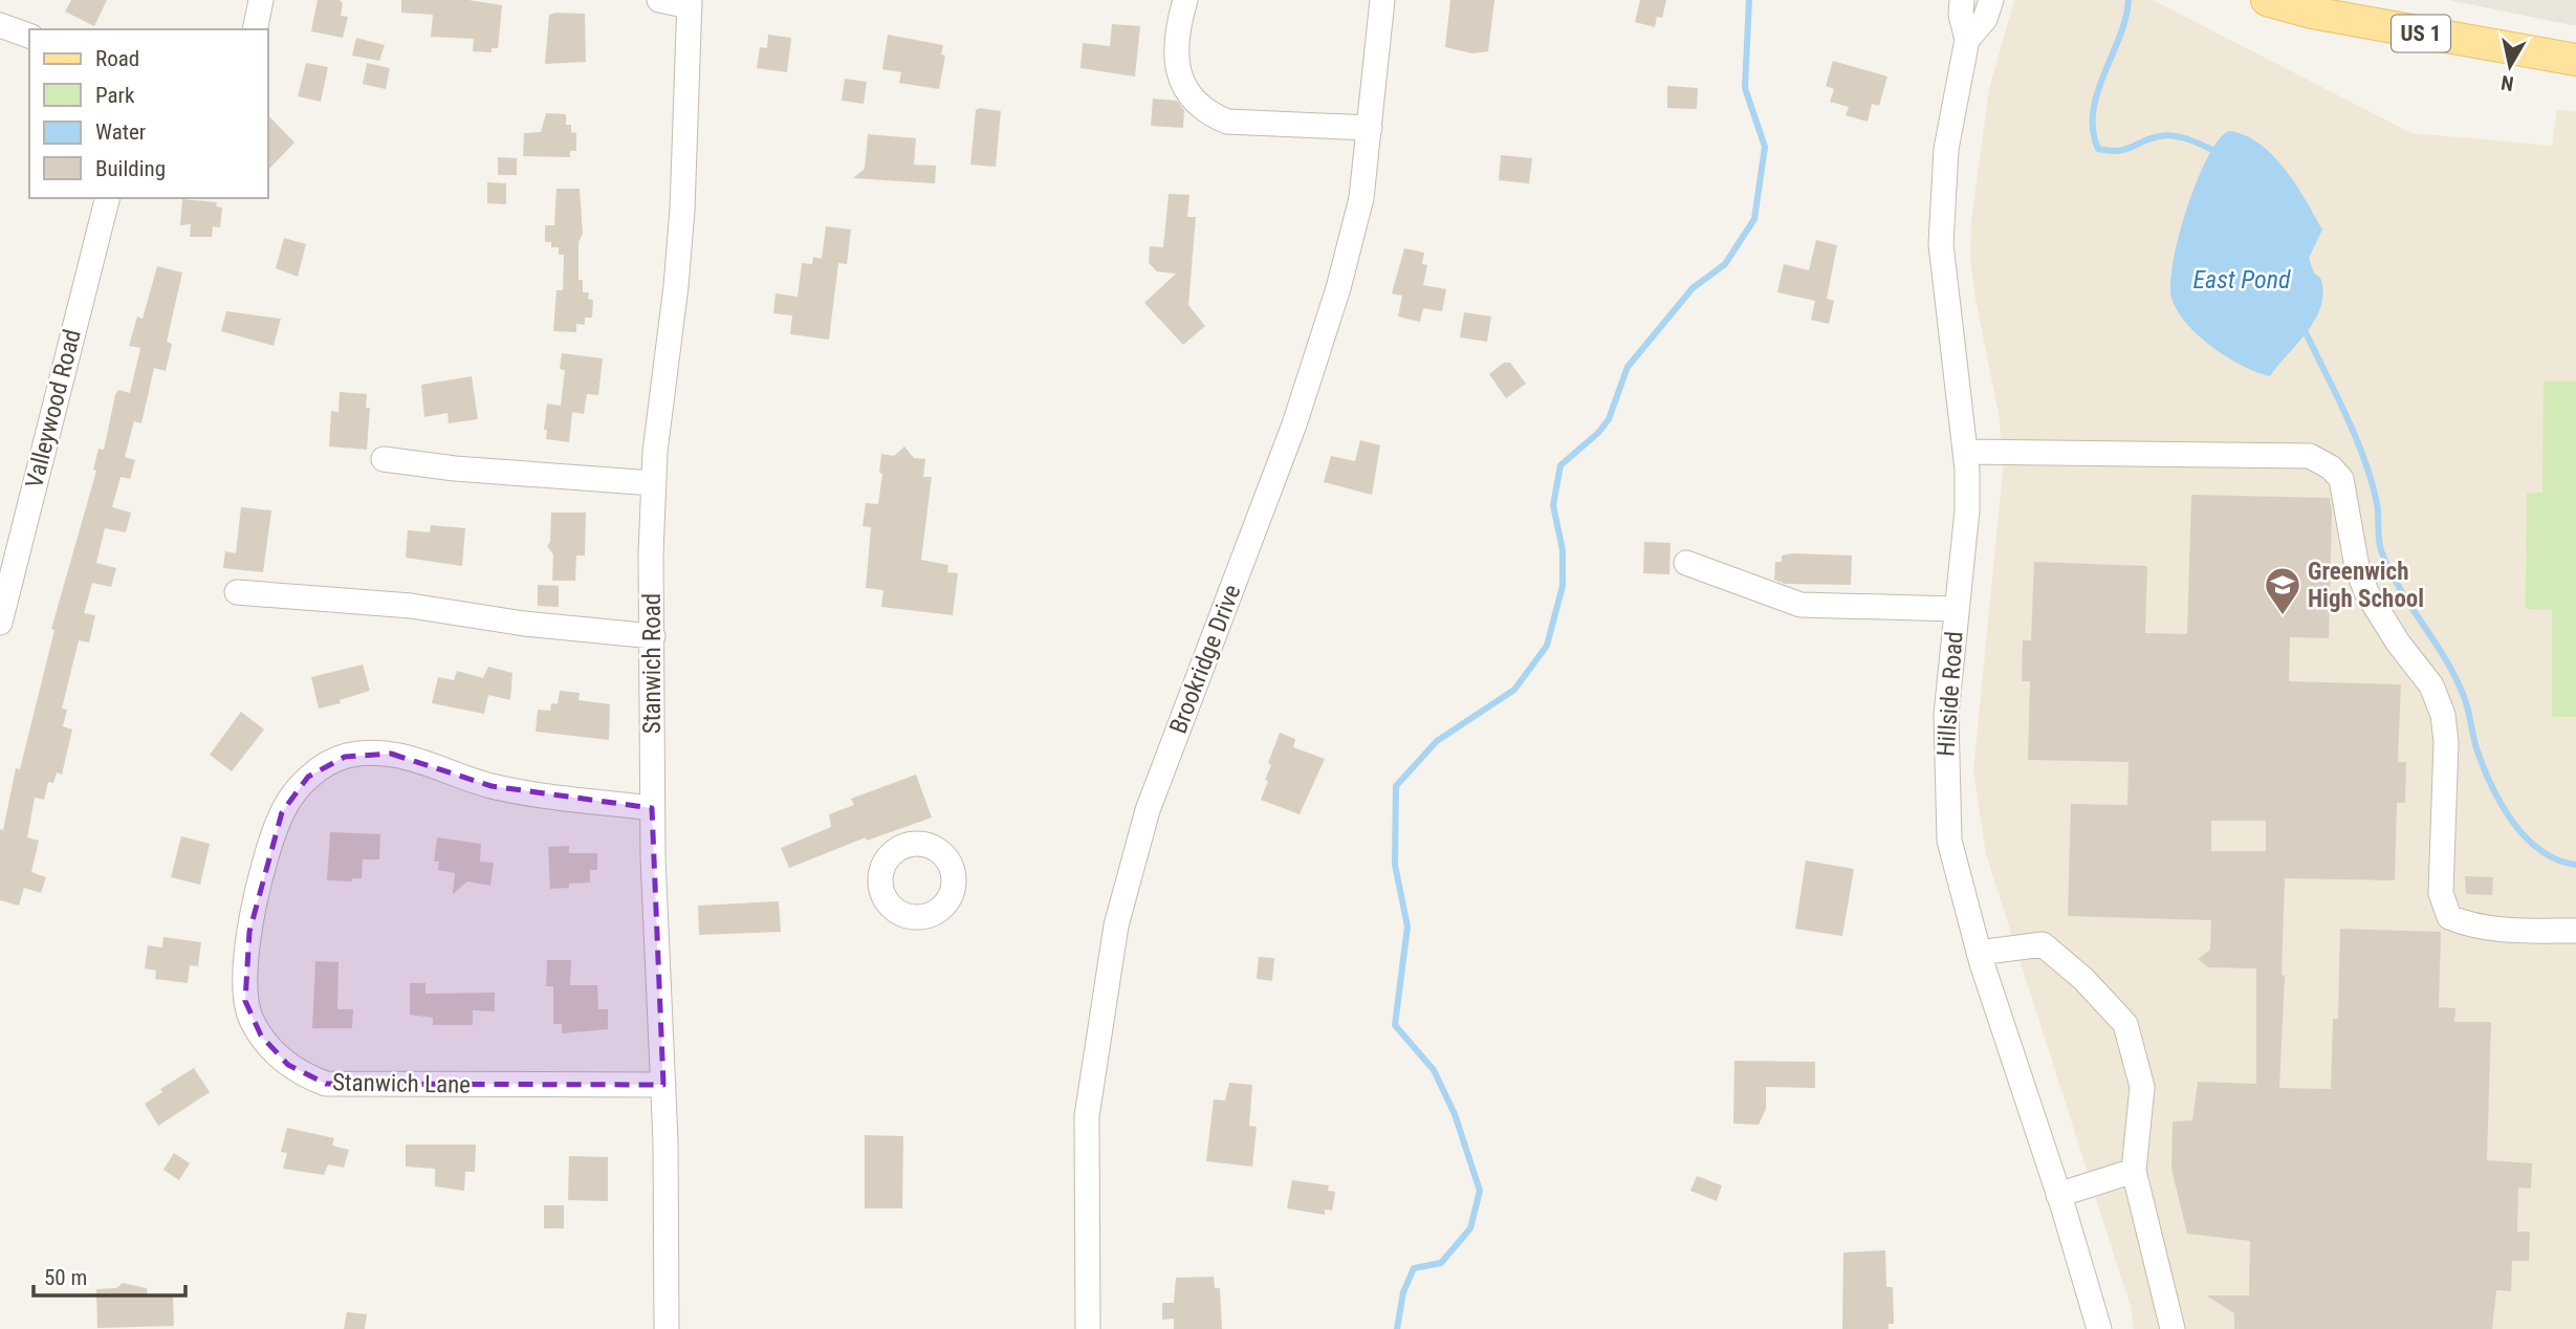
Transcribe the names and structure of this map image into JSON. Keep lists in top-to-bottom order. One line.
{"streets":{"main road":["US 1"],"street":["Valleywood Road","Brookridge Drive","Stanwich Road","Hillside Road","Stanwich Lane"]},"crossings":[["Stanwich Road","Stanwich Lane"]],"water":["East Pond"],"places":{"school or university":["Greenwich High School"]},"legend":["Road","Park","Water","Building"],"scale_bar":"50 m","north":"bottom"}
